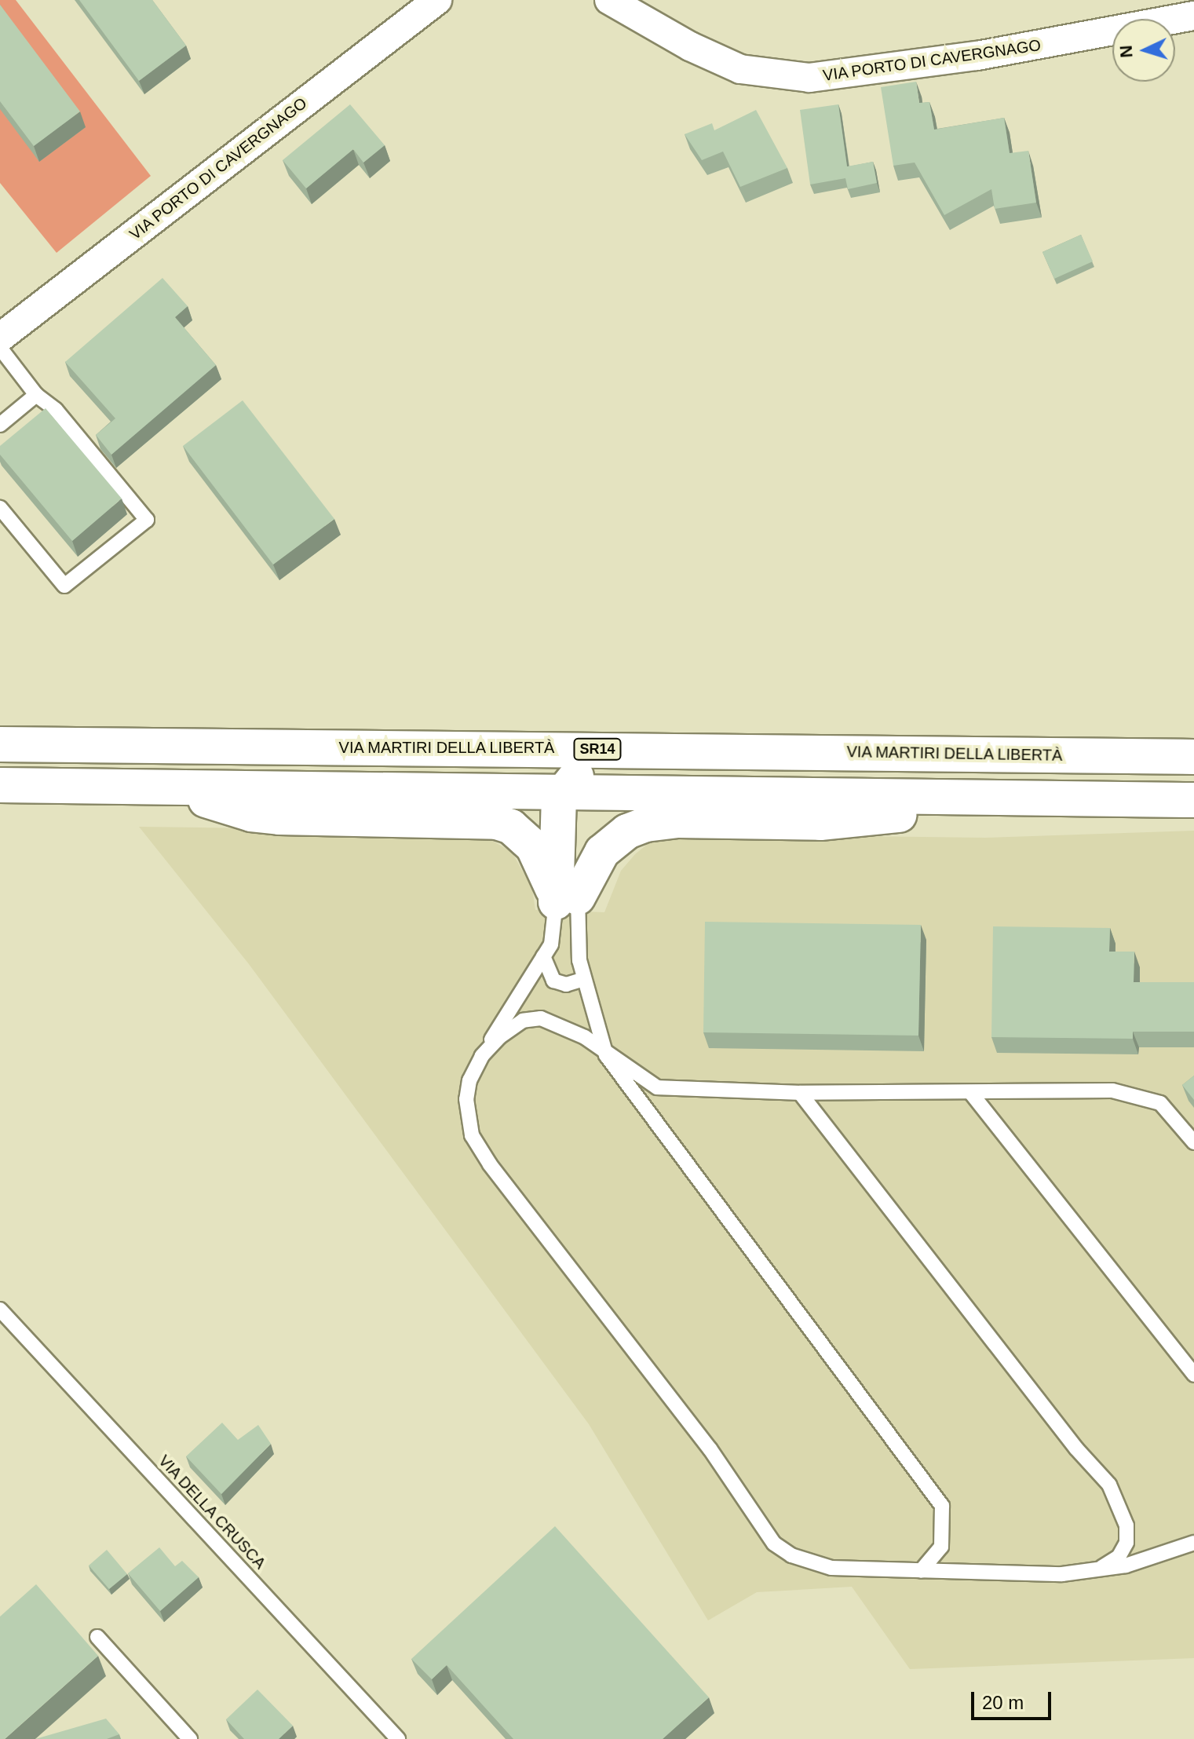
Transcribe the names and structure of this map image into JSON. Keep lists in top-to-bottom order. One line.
{"streets":{"main road":["VIA MARTIRI DELLA LIBERTÀ","SR14"],"street":["VIA PORTO DI CAVERGNAGO"],"lane":["VIA DELLA CRUSCA"]},"scale_bar":"20 m","north":"left"}
